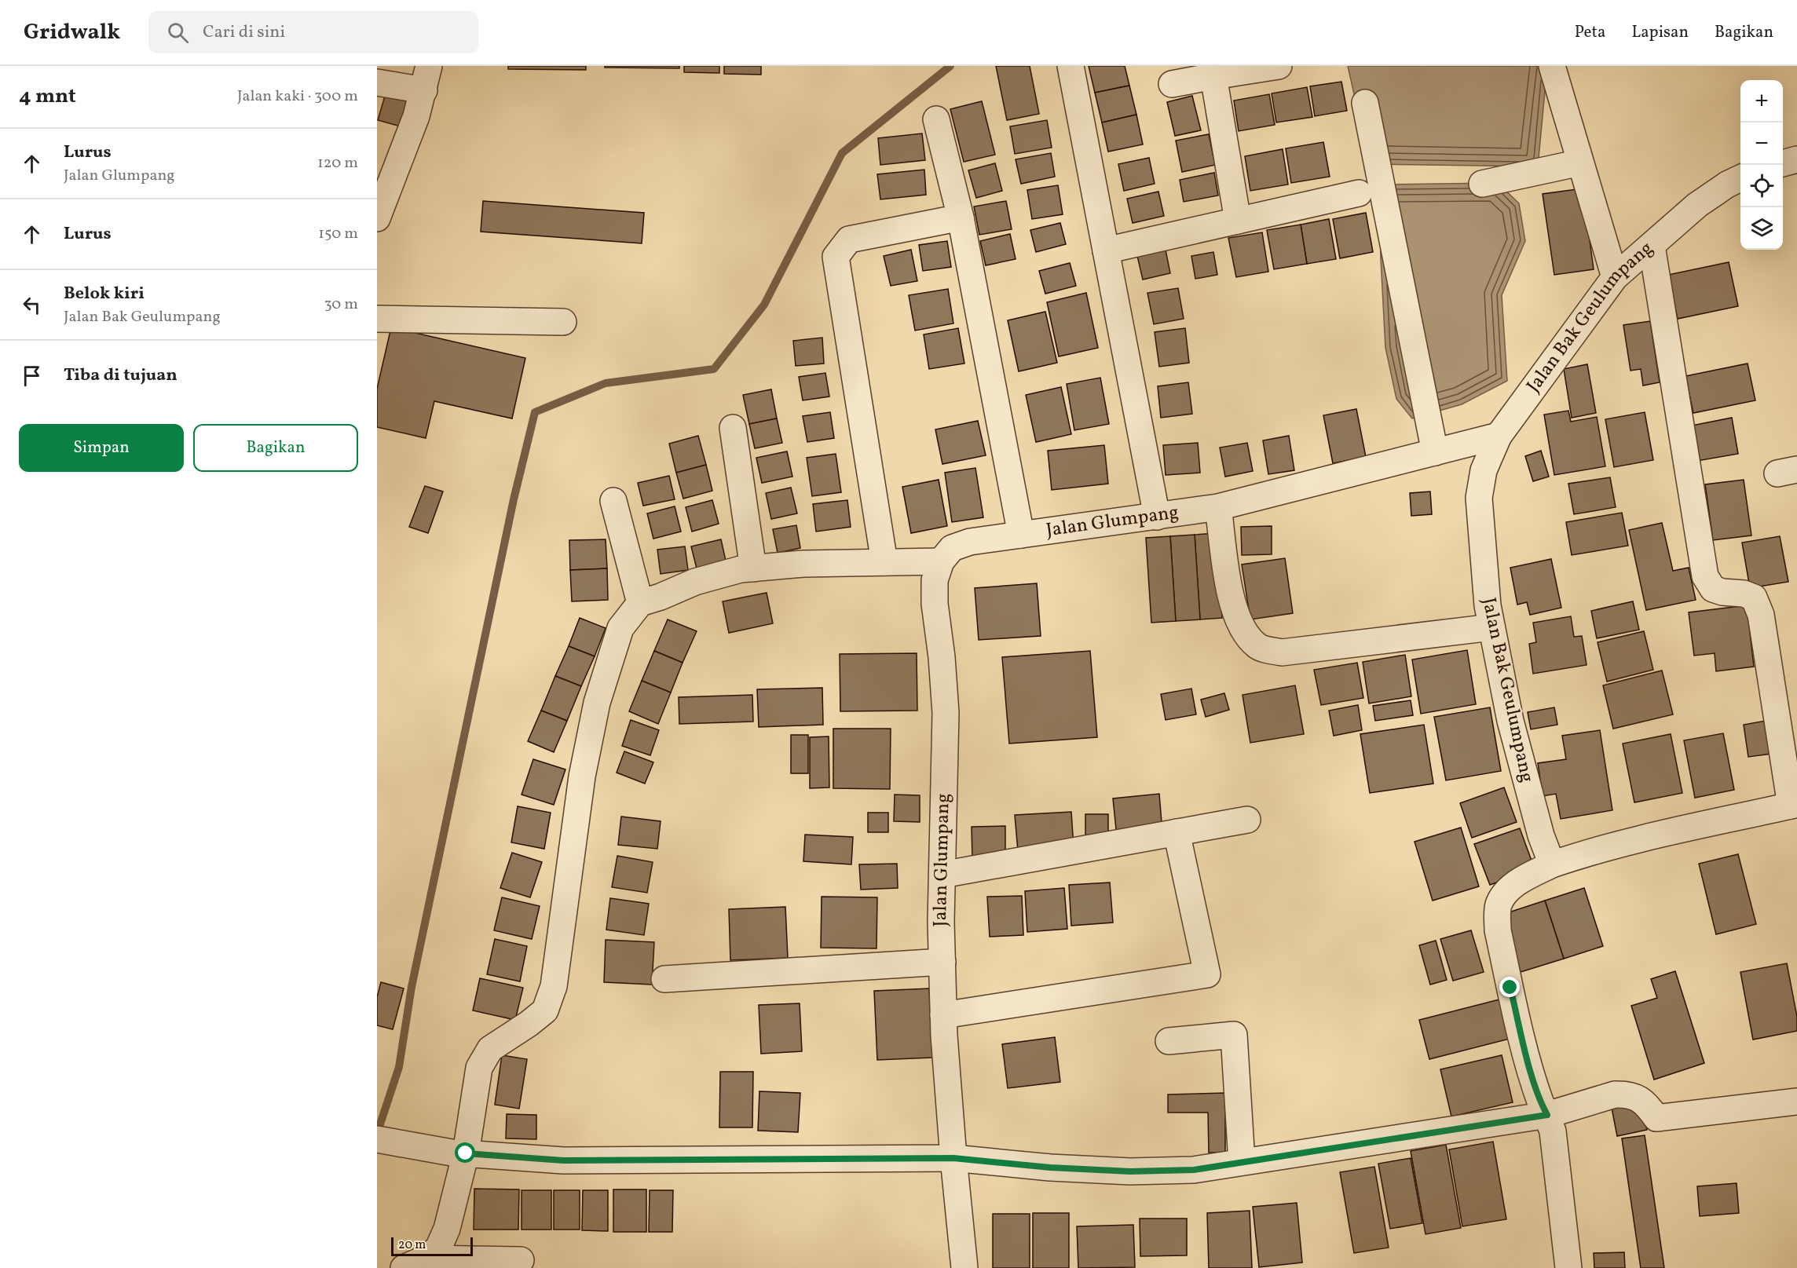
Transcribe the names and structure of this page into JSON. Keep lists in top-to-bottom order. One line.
{"streets":{"street":["Jalan Bak Geulumpang","Jalan Glumpang"]},"crossings":[["Jalan Bak Geulumpang","Jalan Glumpang"]],"scale_bar":"20 m","page":{"header":"Gridwalk","search":"Cari di sini","nav":["Peta","Lapisan","Bagikan"],"heading":["4 mnt","Jalan kaki · 300 m"],"map_buttons":["+","−"],"list":[["Lurus","Jalan Glumpang","120 m"],["Lurus","150 m"],["Belok kiri","Jalan Bak Geulumpang","30 m"],"Tiba di tujuan"],"buttons":["Simpan","Bagikan"],"scale":"20 m"}}
